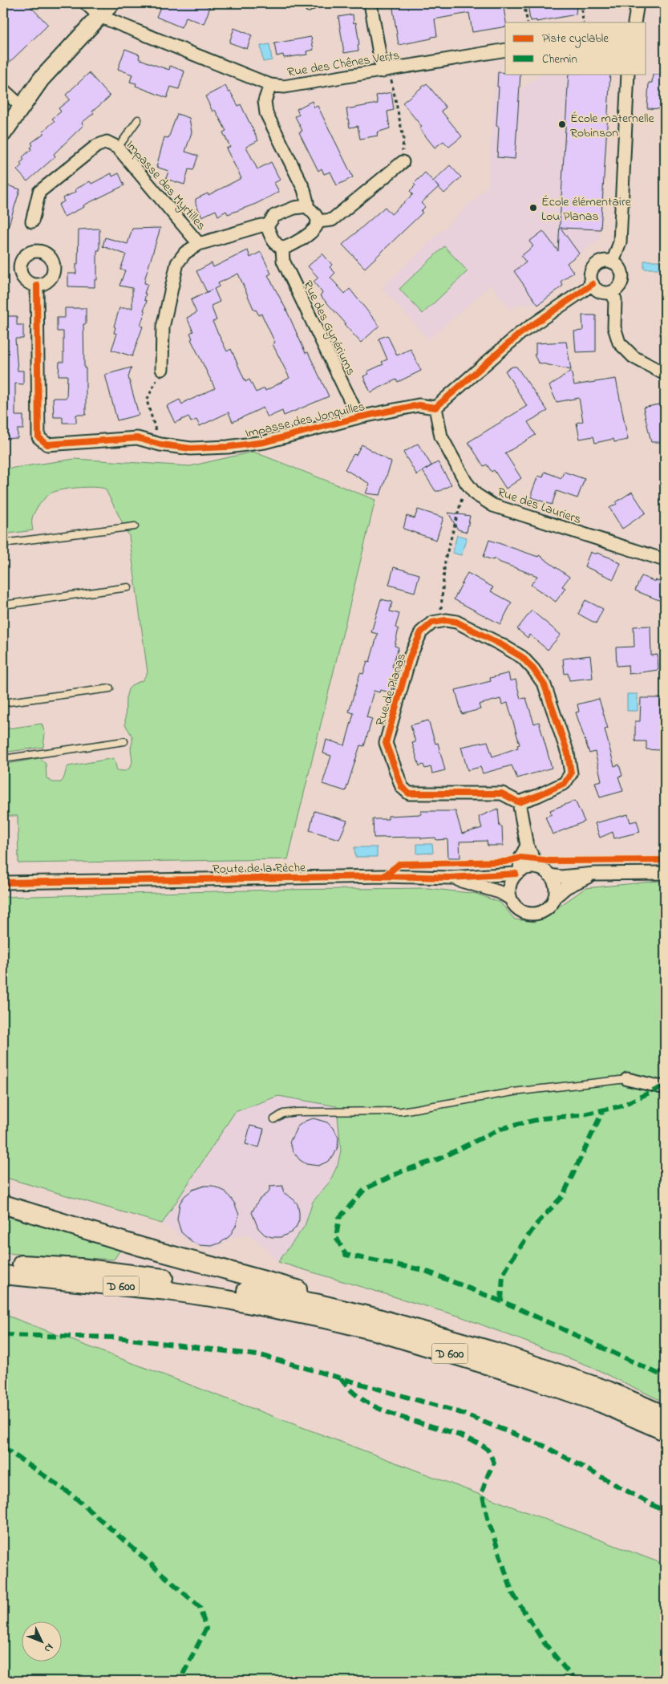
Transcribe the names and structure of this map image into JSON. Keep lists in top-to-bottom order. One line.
{"streets":{"main road":["D 600"],"street":["Rue des Chênes Verts","Impasse des Myrtilles","Rue des Gynériums","Impasse des Jonquilles","Rue des Lauriers","Rue de Planas","Route de la Rèche"]},"crossings":[["Rue des Gynériums","Impasse des Jonquilles"],["Impasse des Jonquilles","Rue des Lauriers"]],"places":["École maternelle Robinson","École élémentaire Lou Planas"],"legend":["Piste cyclable","Chemin"],"north":"bottom right"}
